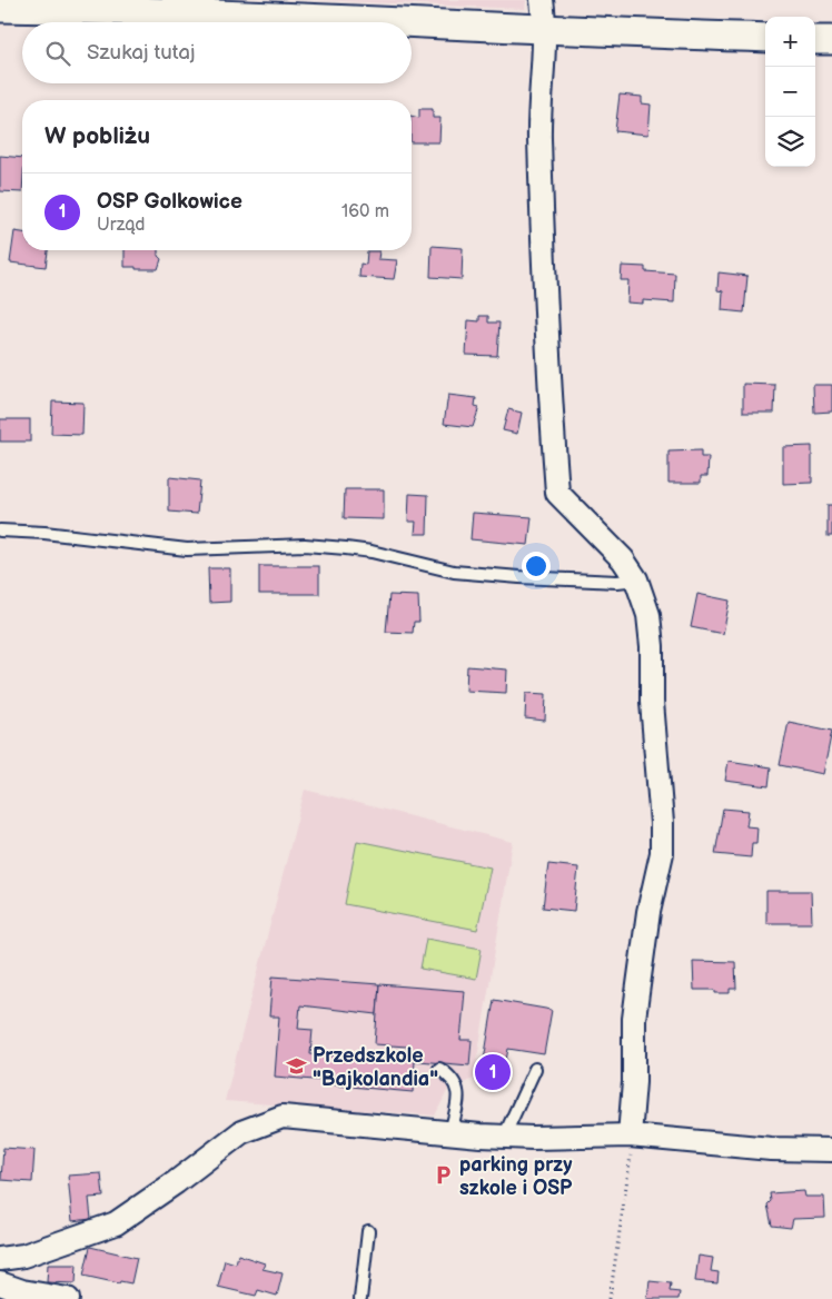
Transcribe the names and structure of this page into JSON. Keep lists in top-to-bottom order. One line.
{"places":{"school or university":["Przedszkole \"Bajkolandia\""],"parking":["parking przy szkole i OSP"]},"page":{"map_buttons":["+","−"],"search":"Szukaj tutaj","heading":"W pobliżu","list":[{"mark":"1","name":"OSP Golkowice","note":"Urząd","value":"160 m"}],"pins":"1"}}
